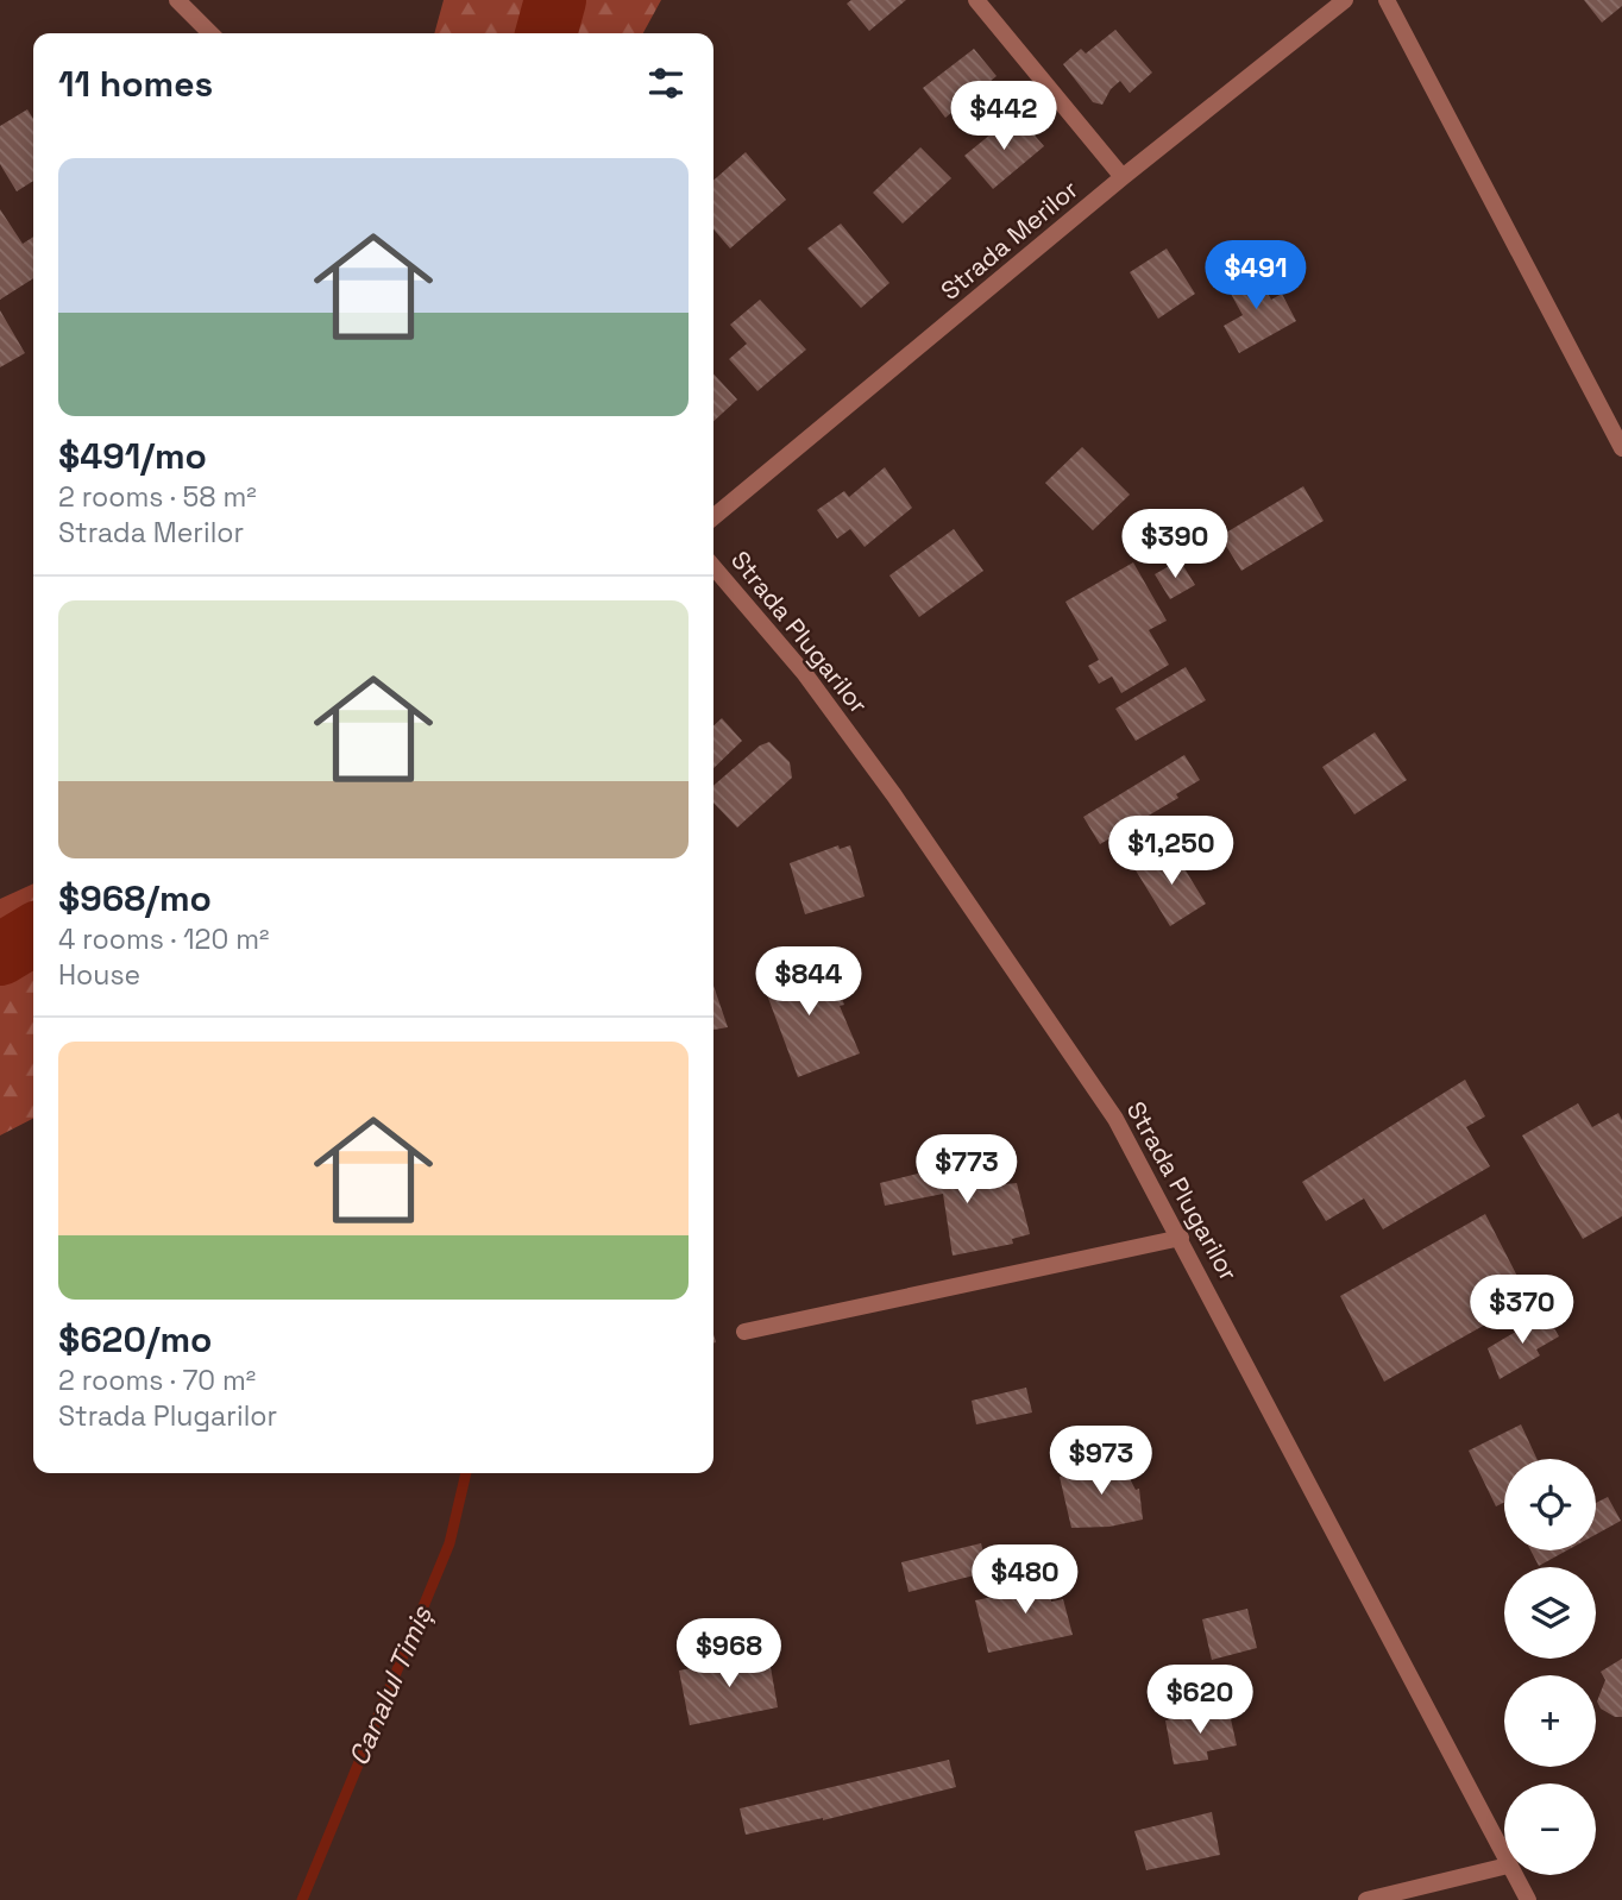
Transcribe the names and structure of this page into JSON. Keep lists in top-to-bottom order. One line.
{"streets":{"street":["Strada Merilor","Strada Plugarilor"]},"water":["Canalul Timiș"],"page":{"heading":"11 homes","price":["$442","$491","$390","$1,250","$844","$773","$370","$973","$480","$968","$620"],"list":[{"name":"$491/mo","note":"2 rooms · 58 m² · Strada Merilor"},{"name":"$968/mo","note":"4 rooms · 120 m² · House"},{"name":"$620/mo","note":"2 rooms · 70 m² · Strada Plugarilor"}],"map_buttons":["+","−"]}}
